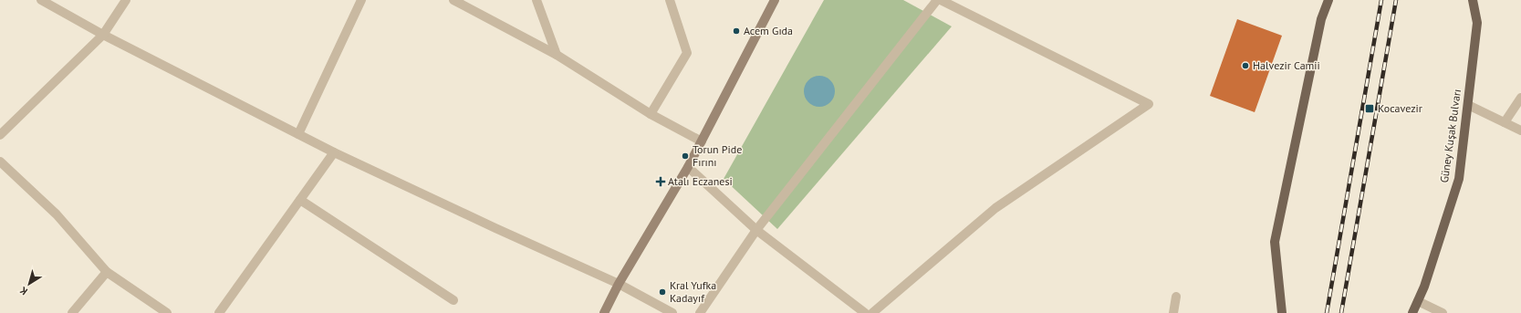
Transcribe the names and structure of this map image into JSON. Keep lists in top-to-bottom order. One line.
{"streets":{"main road":["Güney Kuşak Bulvarı"]},"places":{"other":["Acem Gıda","Halvezir Camii","Torun Pide Fırını","Kral Yufka Kadayıf"],"transit":["Kocavezir"],"health":["Atalı Eczanesi"]},"north":"bottom left"}
